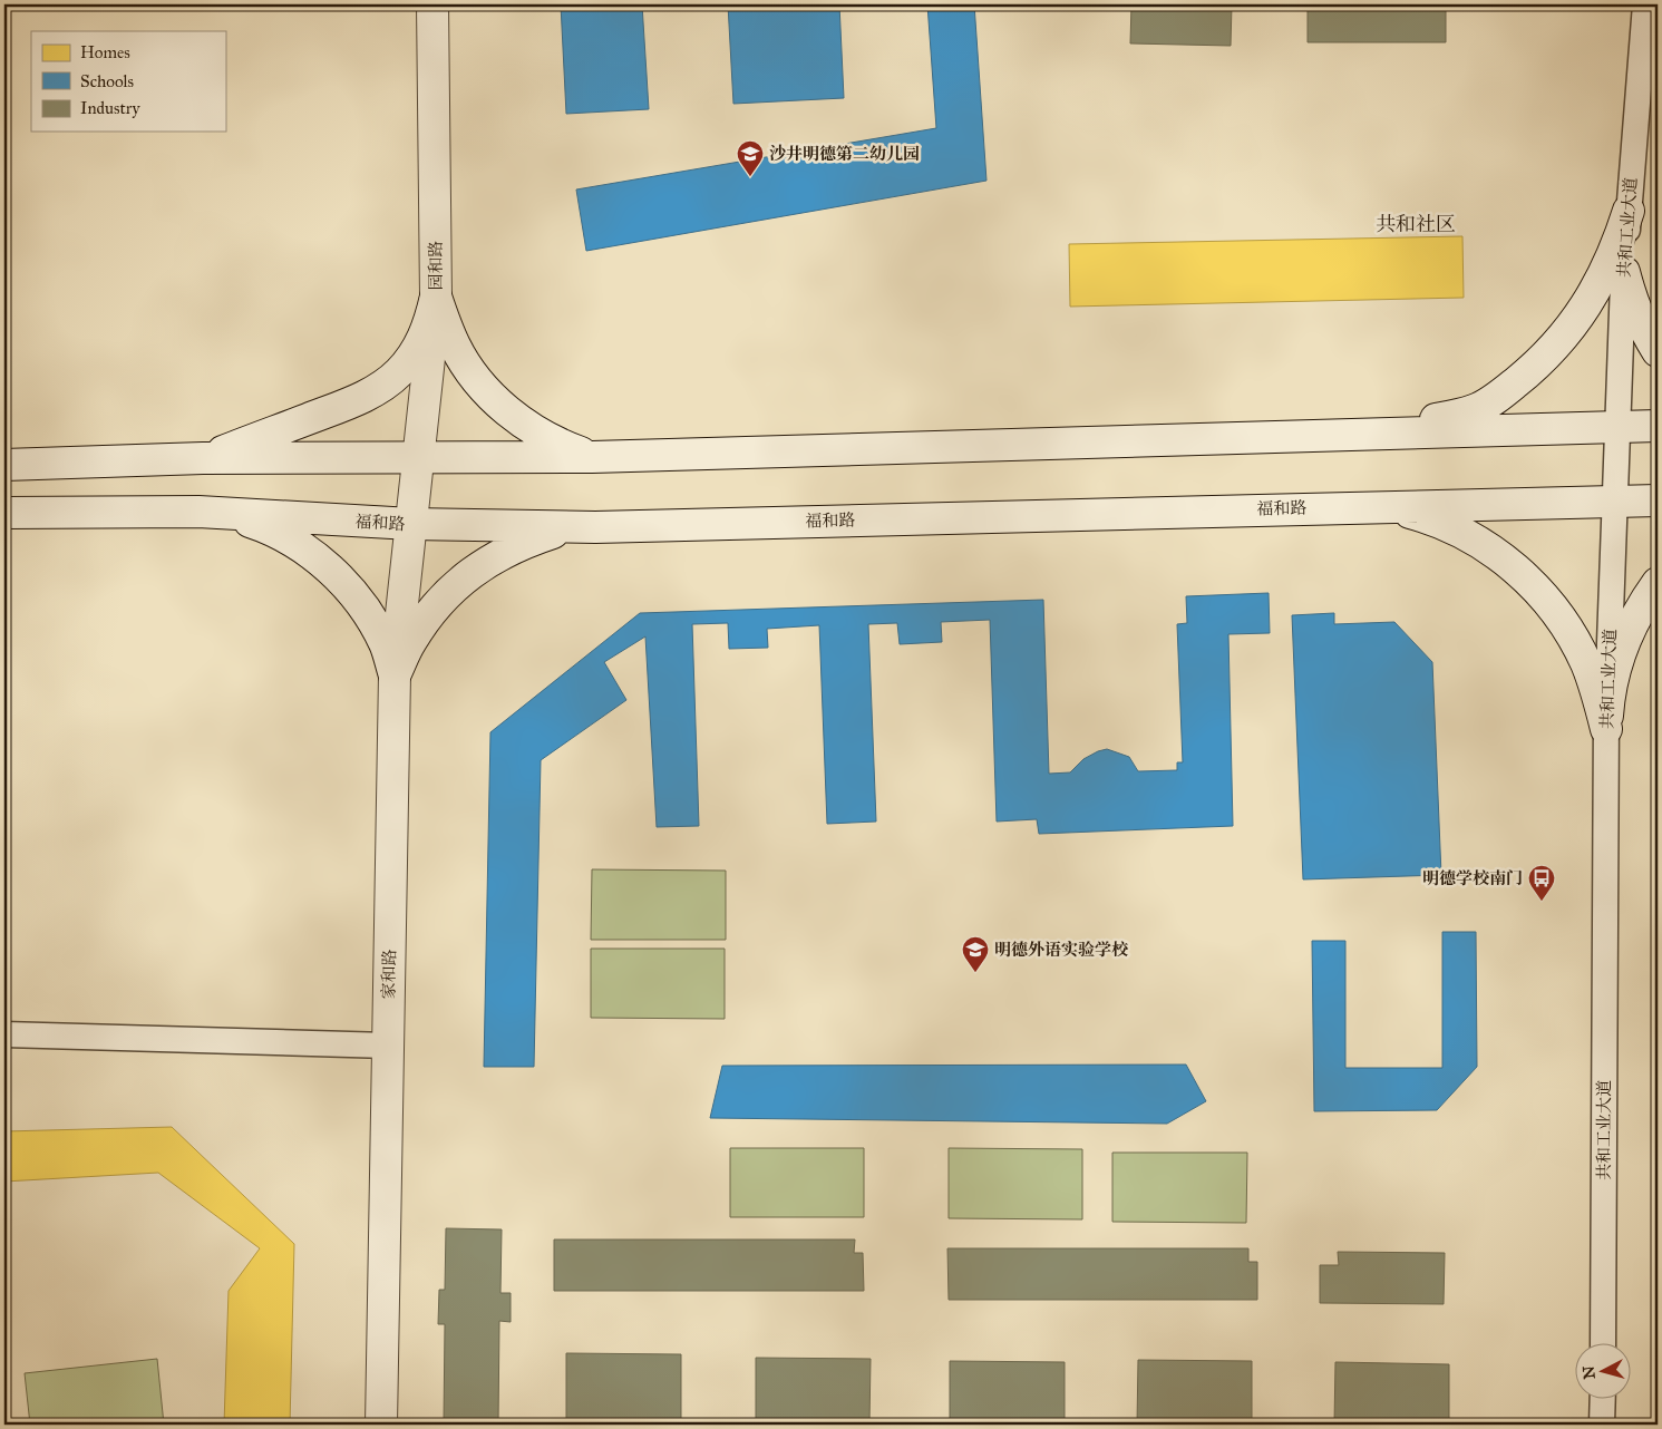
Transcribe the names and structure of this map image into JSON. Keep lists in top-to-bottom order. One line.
{"streets":{"main road":["园和路","福和路","家和路"],"street":["共和工业大道"]},"crossings":[["共和工业大道","福和路"],["园和路","福和路"],["园和路","家和路"],["福和路","家和路"]],"districts":["共和社区"],"places":{"school or university":["沙井明德第二幼儿园","明德外语实验学校"],"bus stop":["明德学校南门"]},"legend":["Homes","Schools","Industry"],"north":"left"}
